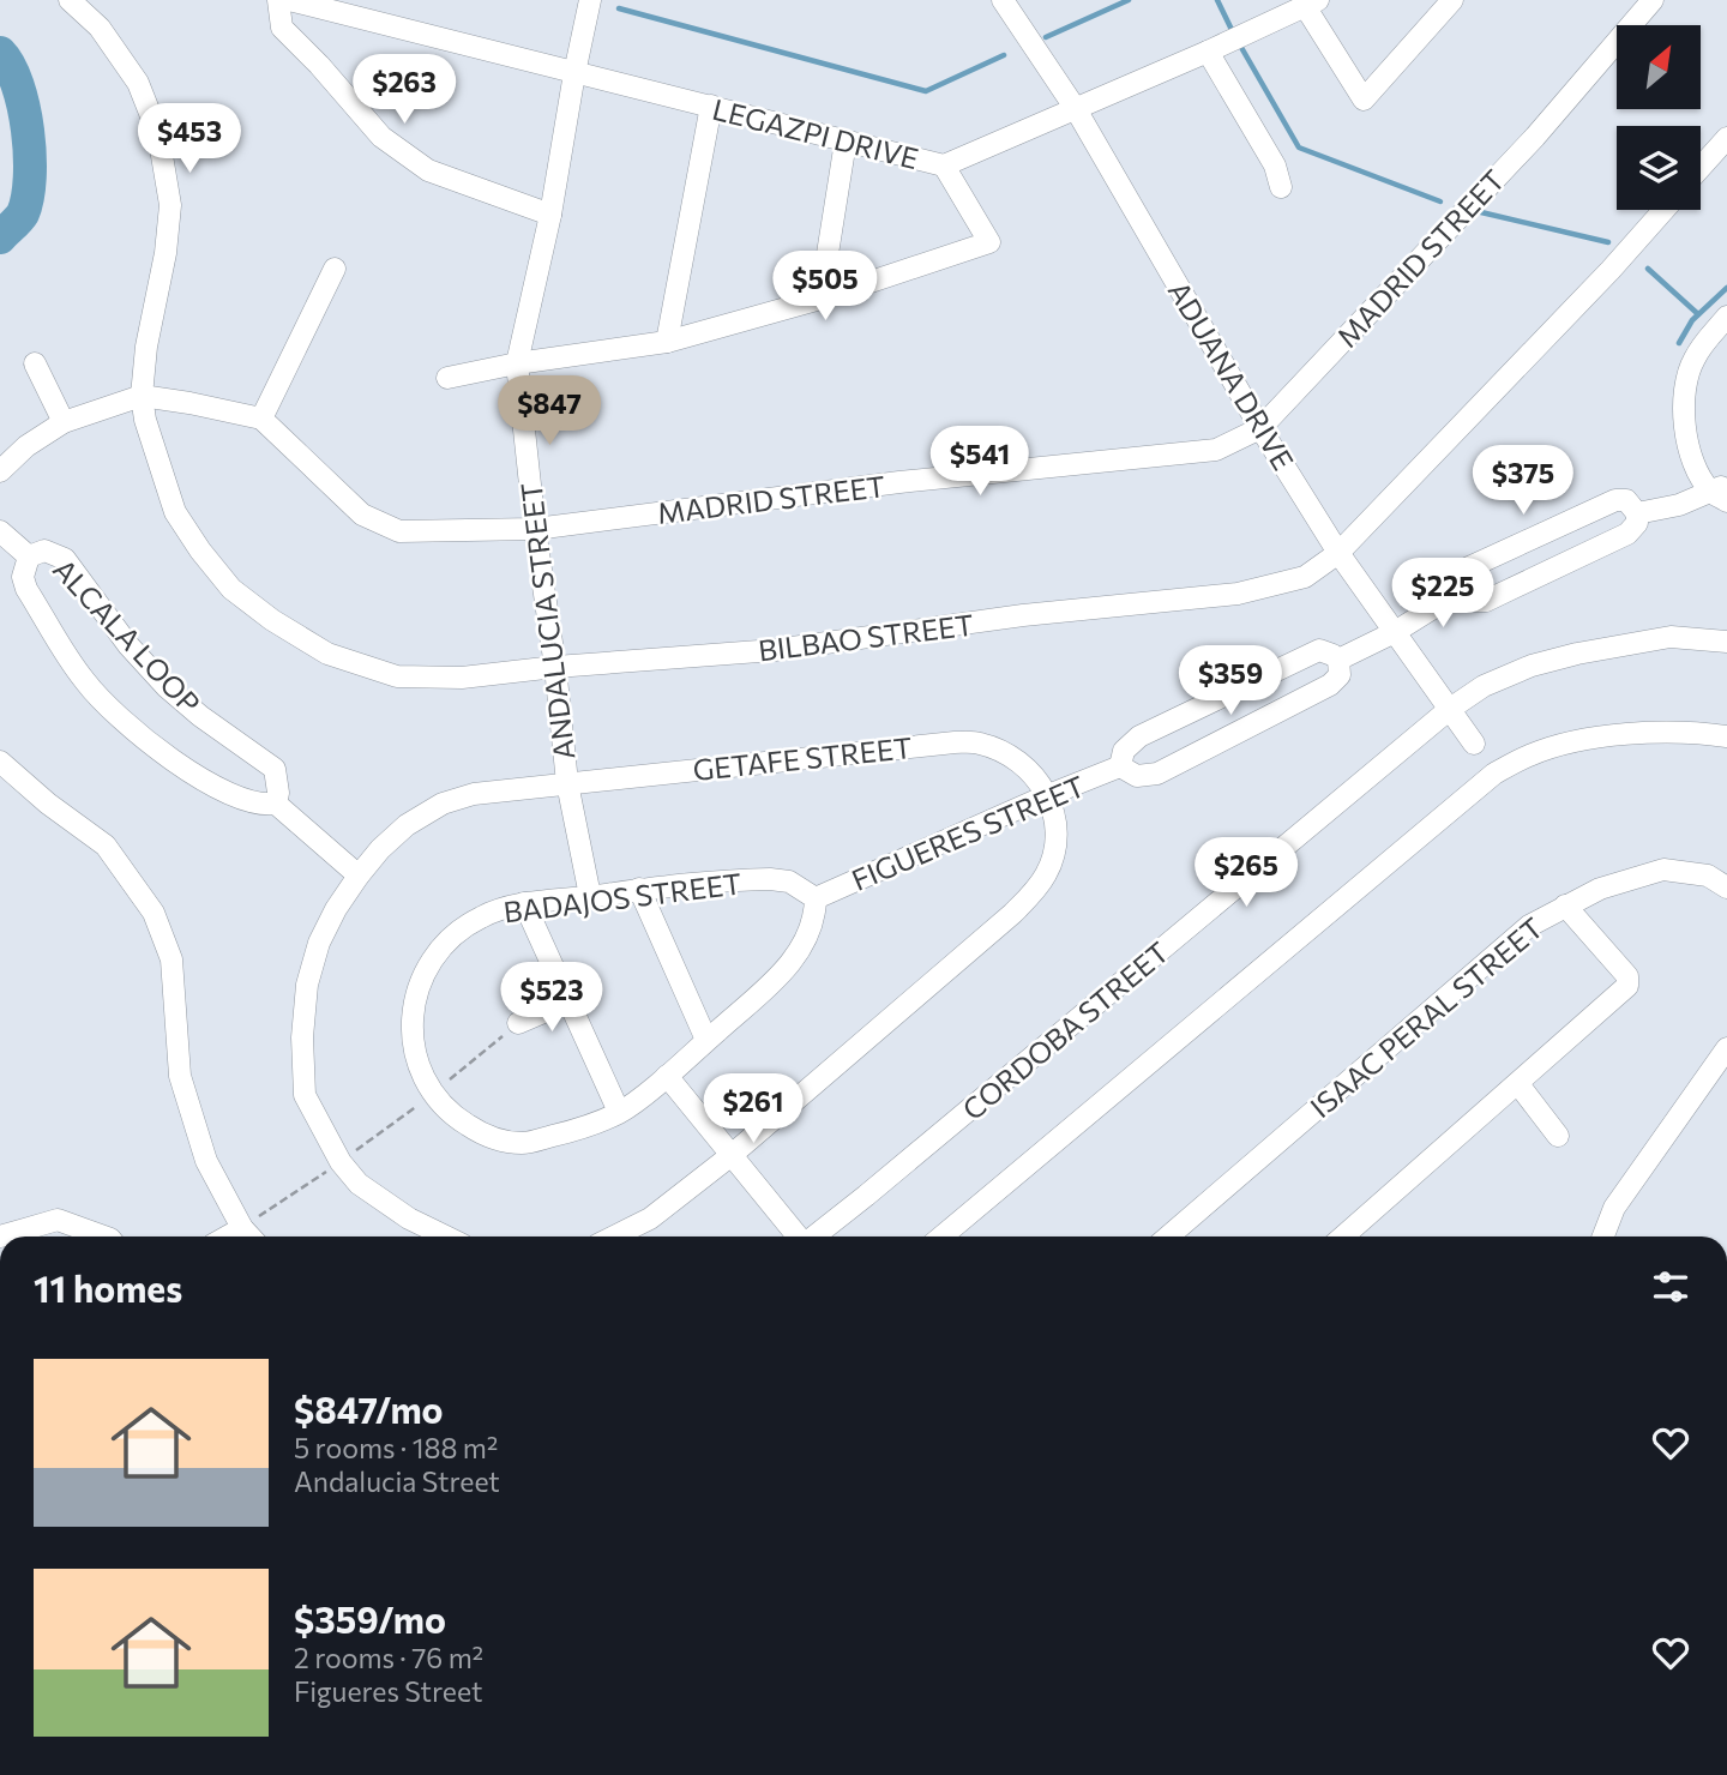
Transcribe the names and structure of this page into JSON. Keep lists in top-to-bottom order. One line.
{"streets":{"street":["LEGAZPI DRIVE","MADRID STREET","ADUANA DRIVE","ANDALUCIA STREET","ALCALA LOOP","BILBAO STREET","GETAFE STREET","FIGUERES STREET","BADAJOS STREET","ISAAC PERAL STREET","CORDOBA STREET"]},"crossings":[["LEGAZPI DRIVE","ADUANA DRIVE"],["LEGAZPI DRIVE","ANDALUCIA STREET"],["MADRID STREET","ADUANA DRIVE"],["MADRID STREET","ANDALUCIA STREET"],["ADUANA DRIVE","BILBAO STREET"],["ADUANA DRIVE","FIGUERES STREET"],["ADUANA DRIVE","CORDOBA STREET"],["ANDALUCIA STREET","BILBAO STREET"],["ANDALUCIA STREET","GETAFE STREET"],["ANDALUCIA STREET","BADAJOS STREET"],["GETAFE STREET","FIGUERES STREET"],["FIGUERES STREET","BADAJOS STREET"]],"north":"top right","page":{"price":["$263","$453","$505","$847","$541","$375","$225","$359","$265","$523","$261"],"heading":"11 homes","list":[{"name":"$847/mo","note":"5 rooms · 188 m² · Andalucia Street"},{"name":"$359/mo","note":"2 rooms · 76 m² · Figueres Street"}]}}
